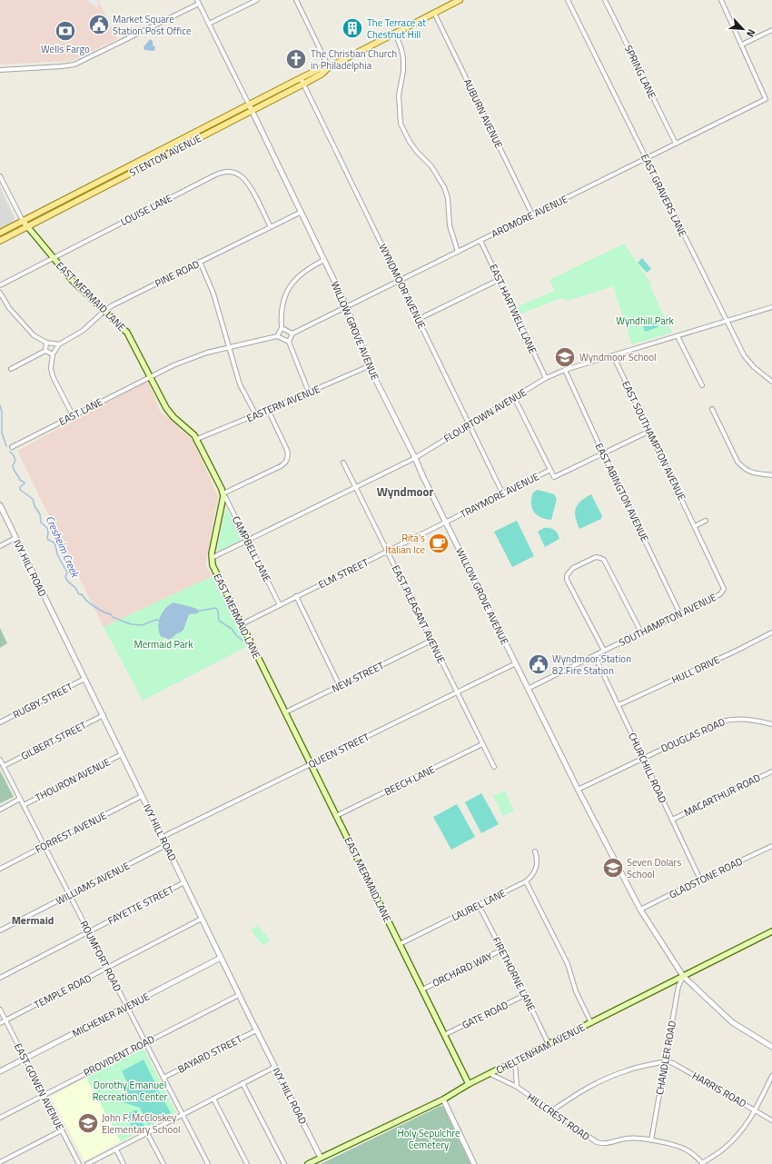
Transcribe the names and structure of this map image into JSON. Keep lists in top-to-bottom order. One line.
{"streets":{"main road":["STENTON AVENUE","EAST MERMAID LANE","CHELTENHAM AVENUE"],"street":["SPRING LANE","AUBURN AVENUE","EAST GRAVERS LANE","LOUISE LANE","ARDMORE AVENUE","PINE ROAD","WYNDMOOR AVENUE","EAST HARTWELL LANE","WILLOW GROVE AVENUE","EASTERN AVENUE","EAST LANE","FLOURTOWN AVENUE","EAST SOUTHAMPTON AVENUE","EAST ABINGTON AVENUE","TRAYMORE AVENUE","CAMPBELL LANE","IVY HILL ROAD","ELM STREET","EAST PLEASANT AVENUE","SOUTHAMPTON AVENUE","HULL DRIVE","NEW STREET","RUGBY STREET","DOUGLAS ROAD","GILBERT STREET","QUEEN STREET","CHURCHILL ROAD","THOURON AVENUE","BEECH LANE","MACARTHUR ROAD","FORREST AVENUE","GLADSTONE ROAD","WILLIAMS AVENUE","FAYETTE STREET","LAUREL LANE","ROUMFORT ROAD","ORCHARD WAY","FIRETHORNE LANE","TEMPLE ROAD","MICHENER AVENUE","GATE ROAD","BAYARD STREET","PROVIDENT ROAD","CHANDLER ROAD","EAST GOWEN AVENUE","HARRIS ROAD","HILLCREST ROAD"]},"crossings":[["SPRING LANE","ARDMORE AVENUE"],["AUBURN AVENUE","STENTON AVENUE"],["AUBURN AVENUE","ARDMORE AVENUE"],["STENTON AVENUE","WYNDMOOR AVENUE"],["STENTON AVENUE","EAST MERMAID LANE"],["STENTON AVENUE","WILLOW GROVE AVENUE"],["EAST GRAVERS LANE","ARDMORE AVENUE"],["EAST GRAVERS LANE","FLOURTOWN AVENUE"],["LOUISE LANE","PINE ROAD"],["LOUISE LANE","EAST MERMAID LANE"],["ARDMORE AVENUE","WYNDMOOR AVENUE"],["ARDMORE AVENUE","EAST HARTWELL LANE"],["ARDMORE AVENUE","WILLOW GROVE AVENUE"],["PINE ROAD","EAST MERMAID LANE"],["PINE ROAD","WILLOW GROVE AVENUE"],["WYNDMOOR AVENUE","FLOURTOWN AVENUE"],["WYNDMOOR AVENUE","TRAYMORE AVENUE"],["EAST MERMAID LANE","EASTERN AVENUE"],["EAST MERMAID LANE","EAST LANE"],["EAST MERMAID LANE","FLOURTOWN AVENUE"],["EAST MERMAID LANE","CAMPBELL LANE"],["EAST MERMAID LANE","ELM STREET"],["EAST MERMAID LANE","NEW STREET"],["EAST MERMAID LANE","QUEEN STREET"],["EAST MERMAID LANE","BEECH LANE"],["EAST MERMAID LANE","LAUREL LANE"],["EAST MERMAID LANE","ORCHARD WAY"],["EAST MERMAID LANE","GATE ROAD"],["EAST MERMAID LANE","CHELTENHAM AVENUE"],["EAST HARTWELL LANE","FLOURTOWN AVENUE"],["WILLOW GROVE AVENUE","EASTERN AVENUE"],["WILLOW GROVE AVENUE","FLOURTOWN AVENUE"],["WILLOW GROVE AVENUE","TRAYMORE AVENUE"],["WILLOW GROVE AVENUE","ELM STREET"],["WILLOW GROVE AVENUE","SOUTHAMPTON AVENUE"],["WILLOW GROVE AVENUE","DOUGLAS ROAD"],["WILLOW GROVE AVENUE","QUEEN STREET"],["WILLOW GROVE AVENUE","GLADSTONE ROAD"],["WILLOW GROVE AVENUE","CHELTENHAM AVENUE"],["WILLOW GROVE AVENUE","CHANDLER ROAD"],["FLOURTOWN AVENUE","EAST SOUTHAMPTON AVENUE"],["FLOURTOWN AVENUE","EAST ABINGTON AVENUE"],["FLOURTOWN AVENUE","CAMPBELL LANE"],["FLOURTOWN AVENUE","EAST PLEASANT AVENUE"],["EAST SOUTHAMPTON AVENUE","TRAYMORE AVENUE"],["EAST SOUTHAMPTON AVENUE","SOUTHAMPTON AVENUE"],["EAST ABINGTON AVENUE","TRAYMORE AVENUE"],["EAST ABINGTON AVENUE","SOUTHAMPTON AVENUE"],["TRAYMORE AVENUE","ELM STREET"],["CAMPBELL LANE","ELM STREET"],["IVY HILL ROAD","RUGBY STREET"],["IVY HILL ROAD","GILBERT STREET"],["IVY HILL ROAD","QUEEN STREET"],["IVY HILL ROAD","THOURON AVENUE"],["IVY HILL ROAD","FORREST AVENUE"],["IVY HILL ROAD","WILLIAMS AVENUE"],["IVY HILL ROAD","FAYETTE STREET"],["IVY HILL ROAD","TEMPLE ROAD"],["IVY HILL ROAD","MICHENER AVENUE"],["IVY HILL ROAD","CHELTENHAM AVENUE"],["IVY HILL ROAD","BAYARD STREET"],["IVY HILL ROAD","PROVIDENT ROAD"],["ELM STREET","EAST PLEASANT AVENUE"],["EAST PLEASANT AVENUE","NEW STREET"],["EAST PLEASANT AVENUE","QUEEN STREET"],["EAST PLEASANT AVENUE","BEECH LANE"],["SOUTHAMPTON AVENUE","CHURCHILL ROAD"],["HULL DRIVE","CHURCHILL ROAD"],["DOUGLAS ROAD","CHURCHILL ROAD"],["CHURCHILL ROAD","MACARTHUR ROAD"],["CHURCHILL ROAD","GLADSTONE ROAD"],["THOURON AVENUE","ROUMFORT ROAD"],["FORREST AVENUE","ROUMFORT ROAD"],["WILLIAMS AVENUE","ROUMFORT ROAD"],["FAYETTE STREET","ROUMFORT ROAD"],["LAUREL LANE","FIRETHORNE LANE"],["ROUMFORT ROAD","TEMPLE ROAD"],["ROUMFORT ROAD","MICHENER AVENUE"],["ROUMFORT ROAD","BAYARD STREET"],["ROUMFORT ROAD","PROVIDENT ROAD"],["ORCHARD WAY","FIRETHORNE LANE"],["FIRETHORNE LANE","GATE ROAD"],["FIRETHORNE LANE","CHELTENHAM AVENUE"],["TEMPLE ROAD","EAST GOWEN AVENUE"],["MICHENER AVENUE","EAST GOWEN AVENUE"],["CHELTENHAM AVENUE","CHANDLER ROAD"],["CHELTENHAM AVENUE","HILLCREST ROAD"],["PROVIDENT ROAD","EAST GOWEN AVENUE"],["CHANDLER ROAD","HARRIS ROAD"],["CHANDLER ROAD","HILLCREST ROAD"]],"districts":["Wyndmoor","Mermaid"],"water":["Cresheim Creek"],"parks":["Wyndhill Park","Mermaid Park","Dorothy Emanuel Recreation Center","Holy Sepulchre Cemetery"],"places":{"public building":["Market Square Station Post Office","Wyndmoor Station 82 Fire Station"],"building":["The Terrace at Chestnut Hill"],"bank":["Wells Fargo"],"church":["The Christian Church in Philadelphia"],"school or university":["Wyndmoor School","Seven Dolars School","John F. McCloskey Elementary School"],"cafe":["Rita's Italian Ice"]},"north":"bottom right"}
